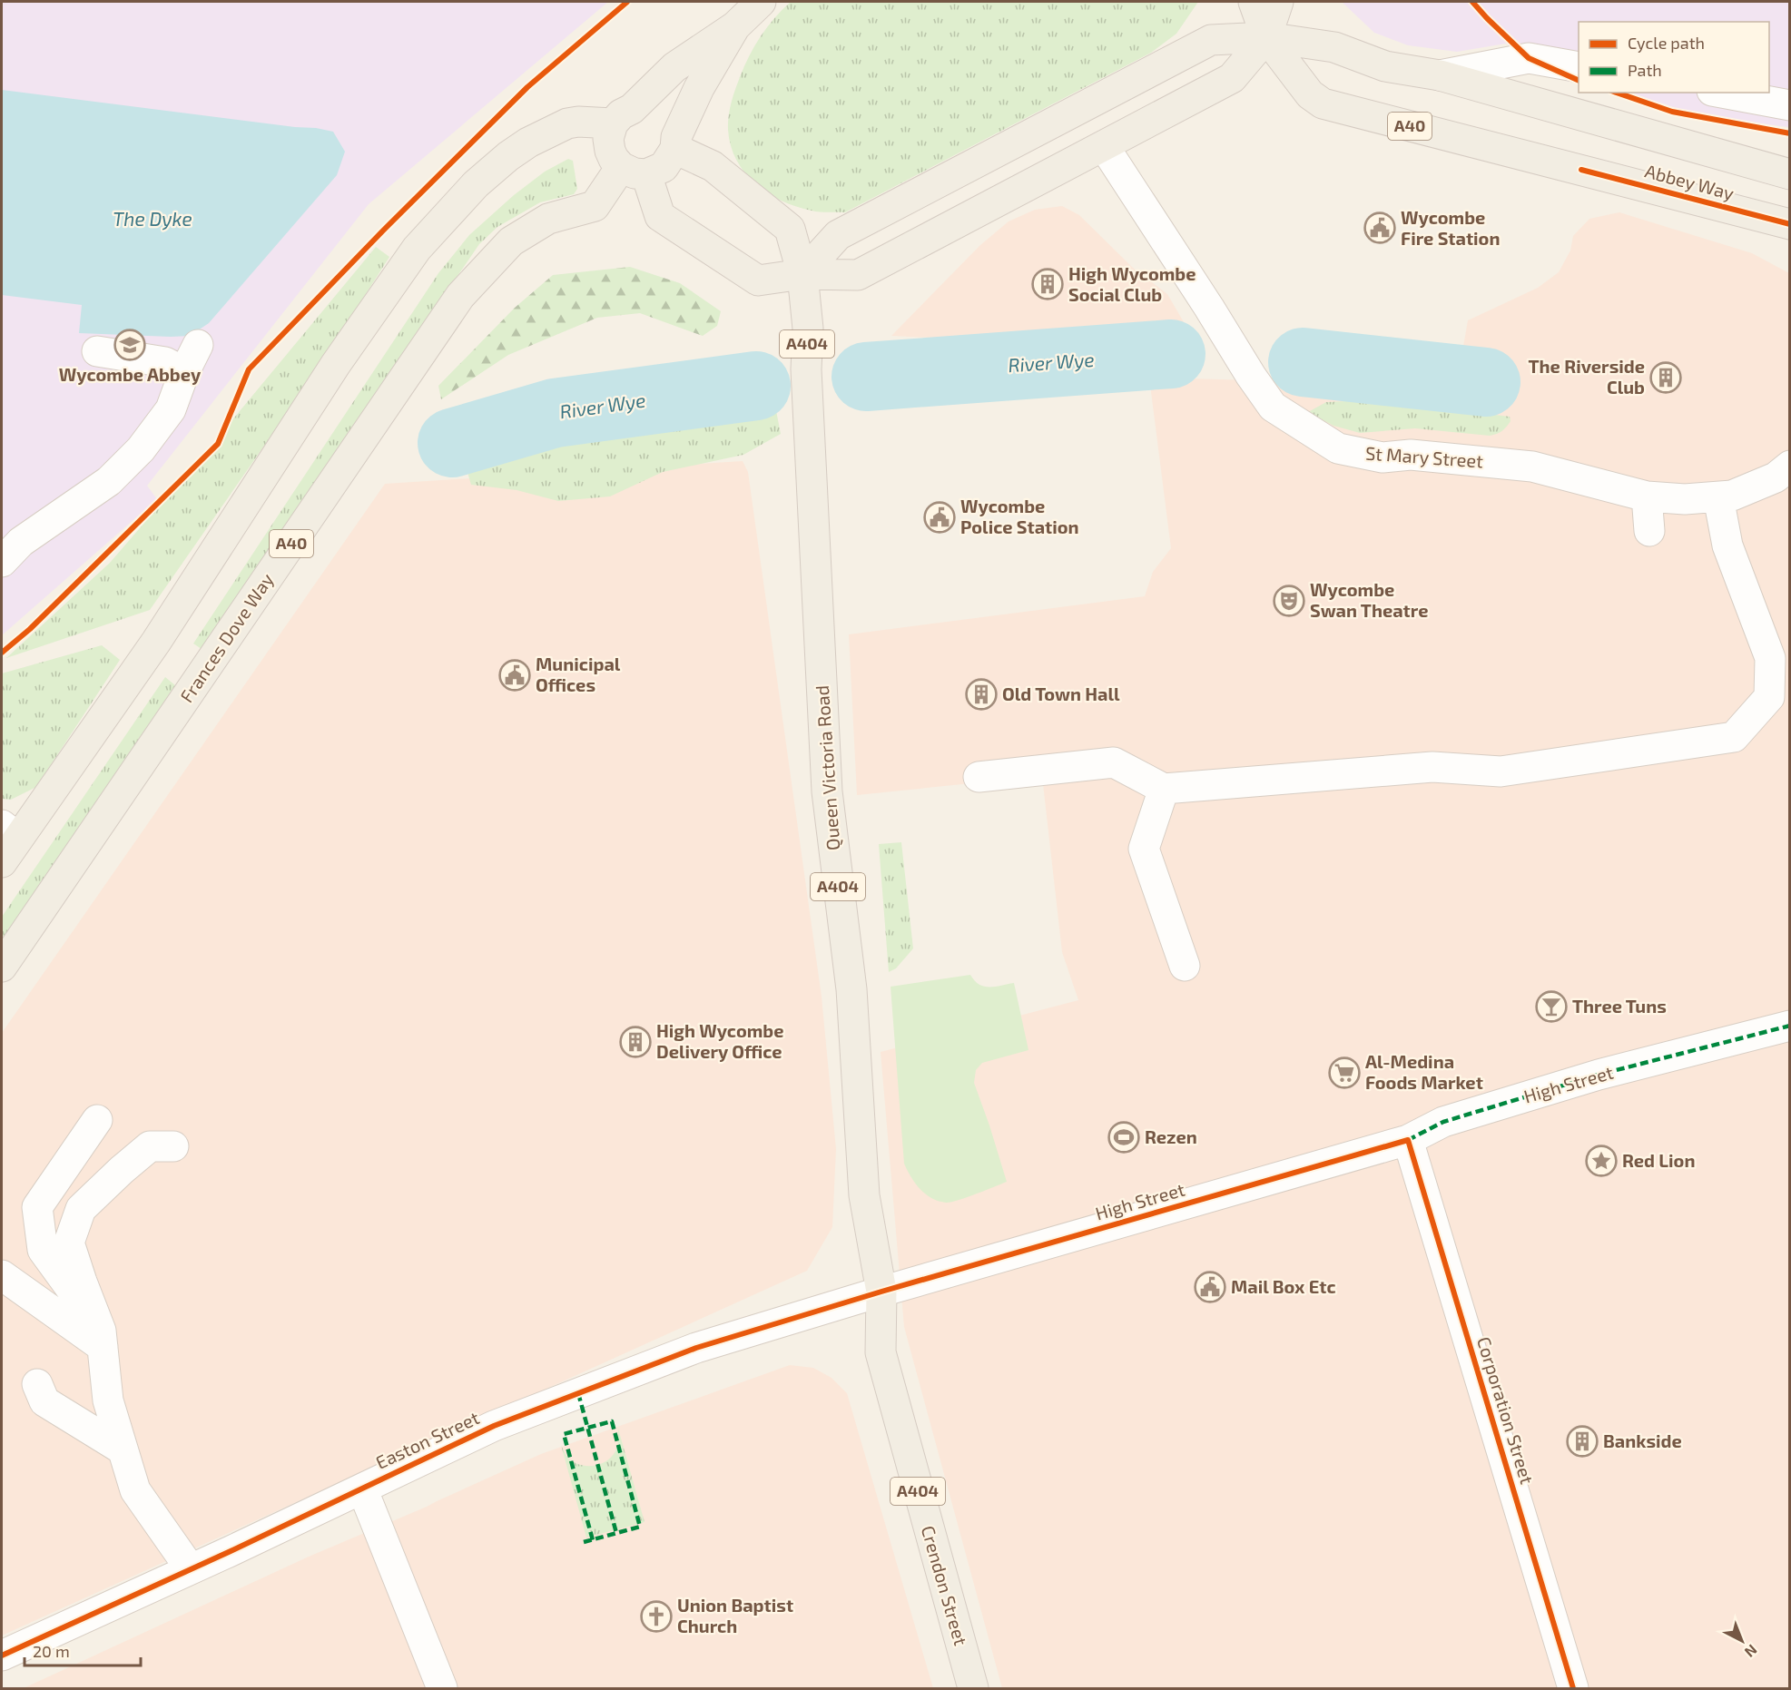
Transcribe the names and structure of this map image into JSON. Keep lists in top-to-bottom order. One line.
{"streets":{"main road":["A40","Abbey Way","A404","Frances Dove Way","Queen Victoria Road","Crendon Street"],"street":["St Mary Street","High Street","Corporation Street","Easton Street"]},"crossings":[["Frances Dove Way","Queen Victoria Road"],["Queen Victoria Road","High Street"],["Queen Victoria Road","Easton Street"],["Queen Victoria Road","Crendon Street"],["High Street","Corporation Street"],["High Street","Easton Street"],["High Street","Crendon Street"],["Easton Street","Crendon Street"]],"water":["The Dyke","River Wye"],"places":{"public building":["Wycombe Fire Station","Wycombe Police Station","Municipal Offices","Mail Box Etc"],"building":["High Wycombe Social Club","The Riverside Club","Old Town Hall","High Wycombe Delivery Office","Bankside"],"school or university":["Wycombe Abbey"],"theatre":["Wycombe Swan Theatre"],"bar":["Three Tuns"],"supermarket":["Al-Medina Foods Market"],"sports":["Rezen"],"place":["Red Lion"],"church":["Union Baptist Church"]},"legend":["Cycle path","Path"],"scale_bar":"20 m","north":"bottom right"}
